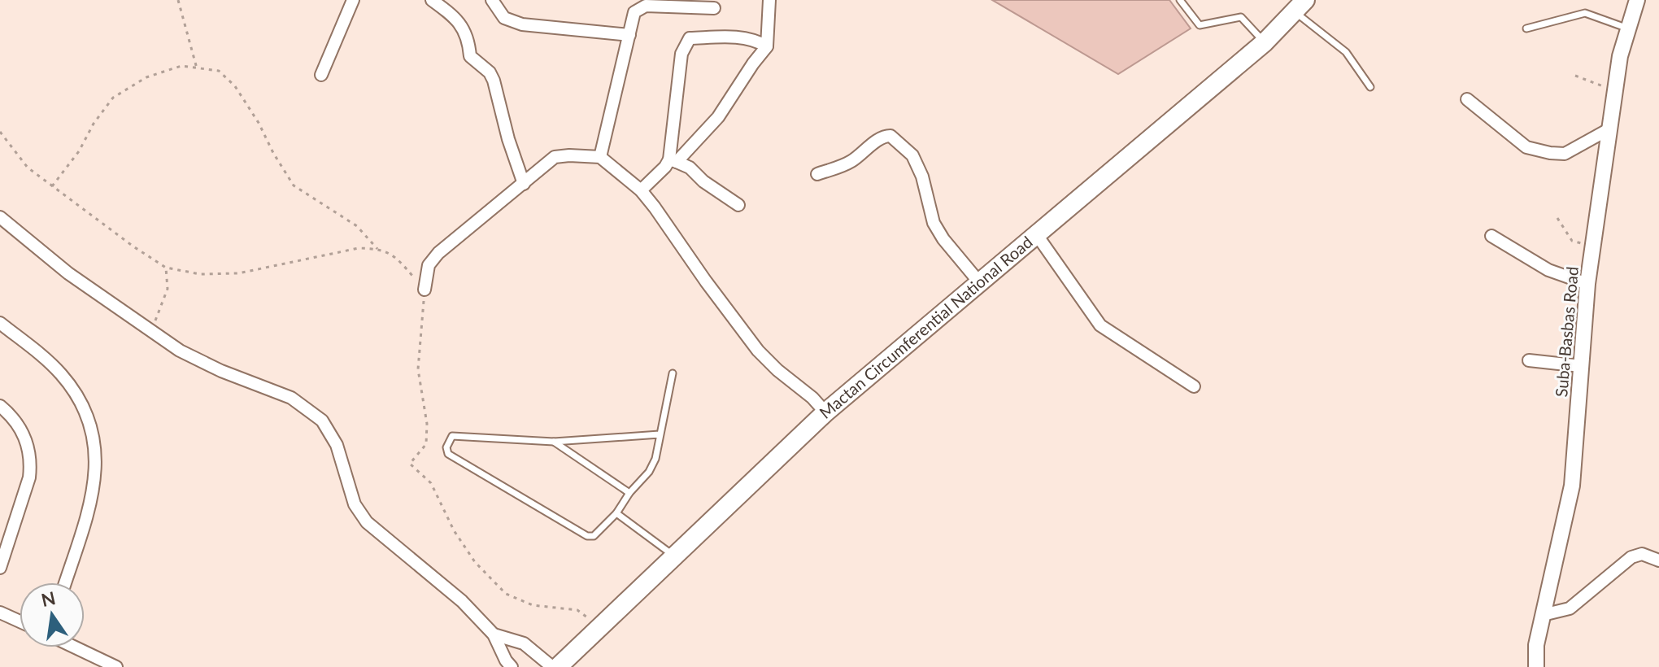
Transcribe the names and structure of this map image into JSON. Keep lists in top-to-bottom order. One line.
{"streets":{"main road":["Mactan Circumferential National Road"],"street":["Suba-Basbas Road"]},"north":"top"}
